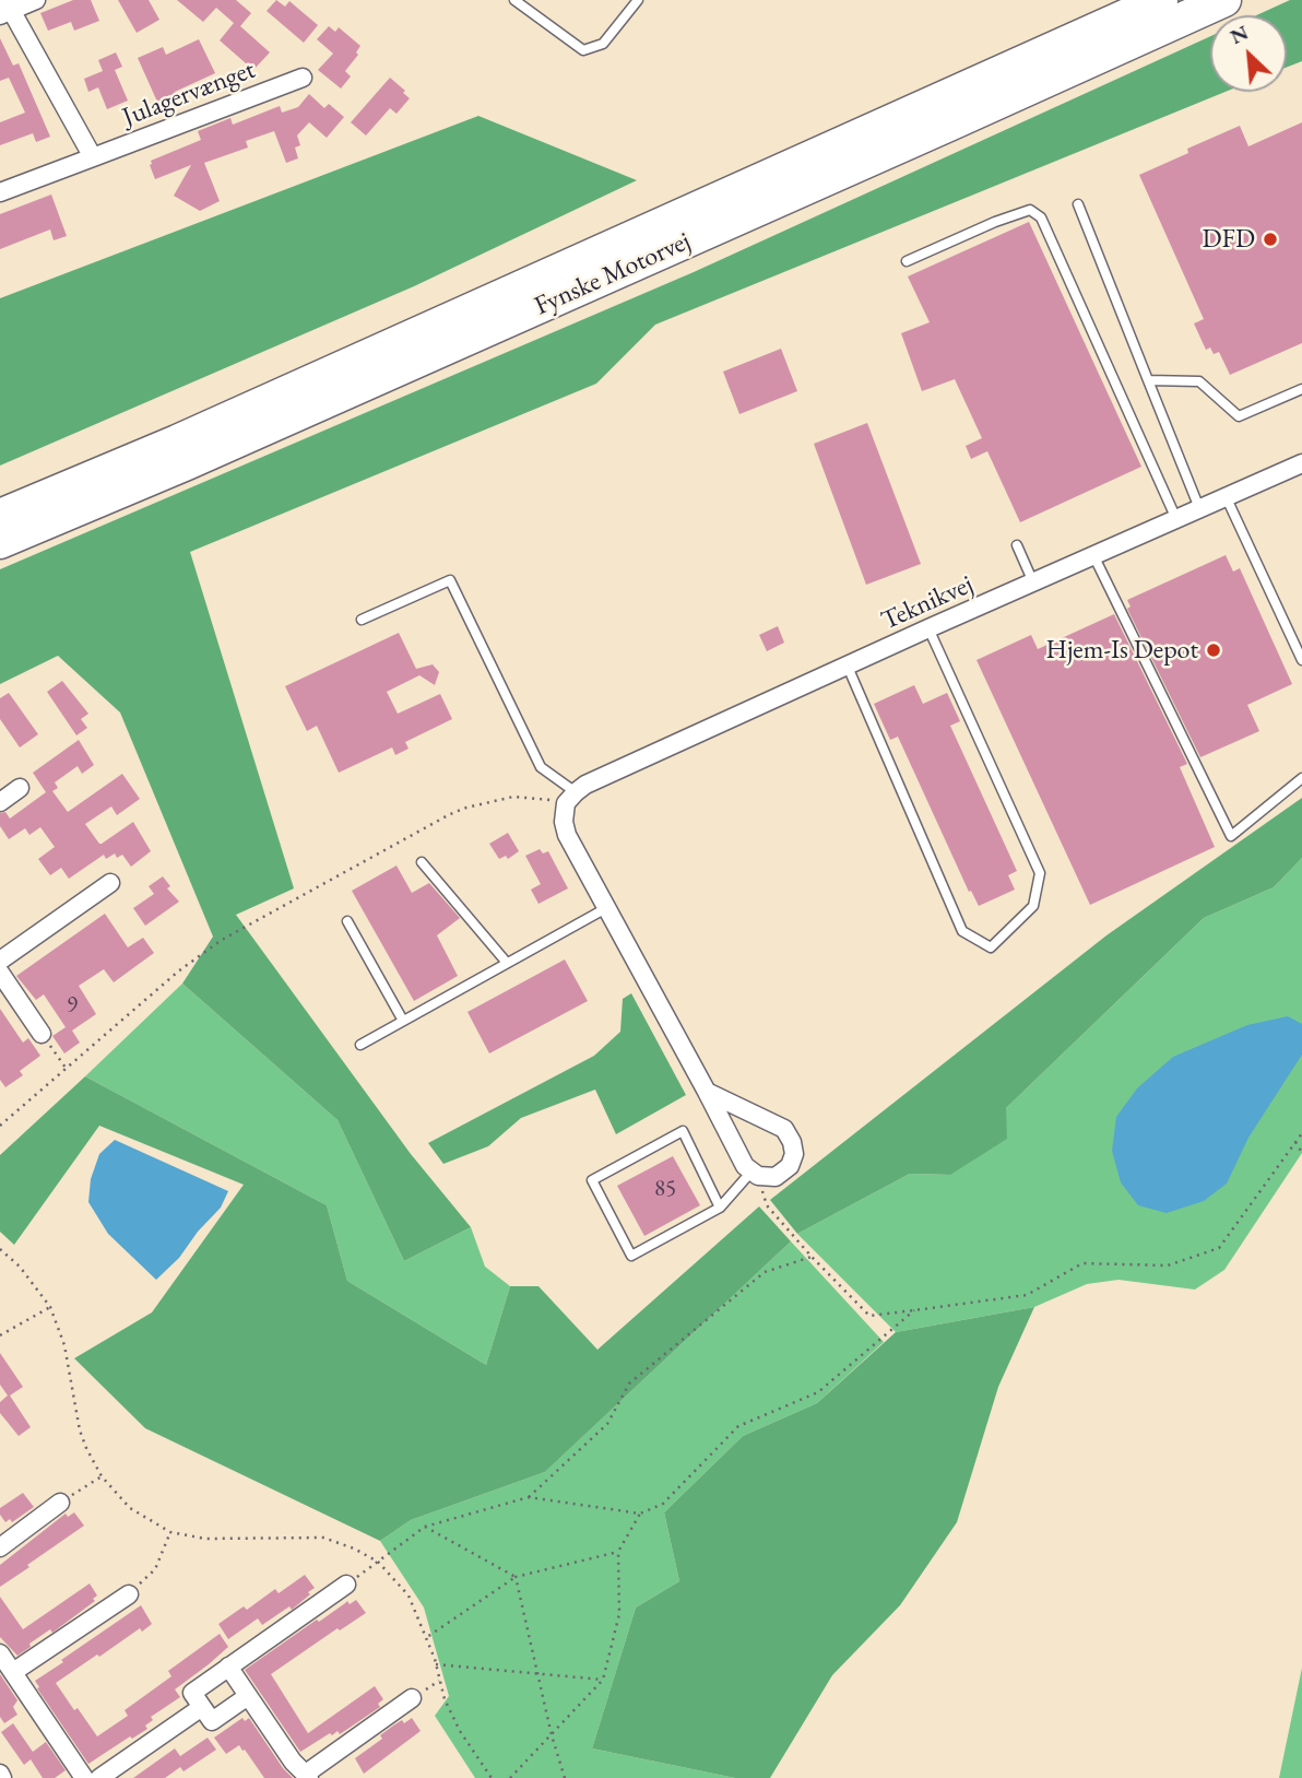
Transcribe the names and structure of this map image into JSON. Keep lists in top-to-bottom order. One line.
{"streets":{"highway":["Fynske Motorvej"],"street":["Julagervænget","Teknikvej"]},"places":["DFD","Hjem-Is Depot"],"house_numbers":["9","85"],"north":"top left"}
